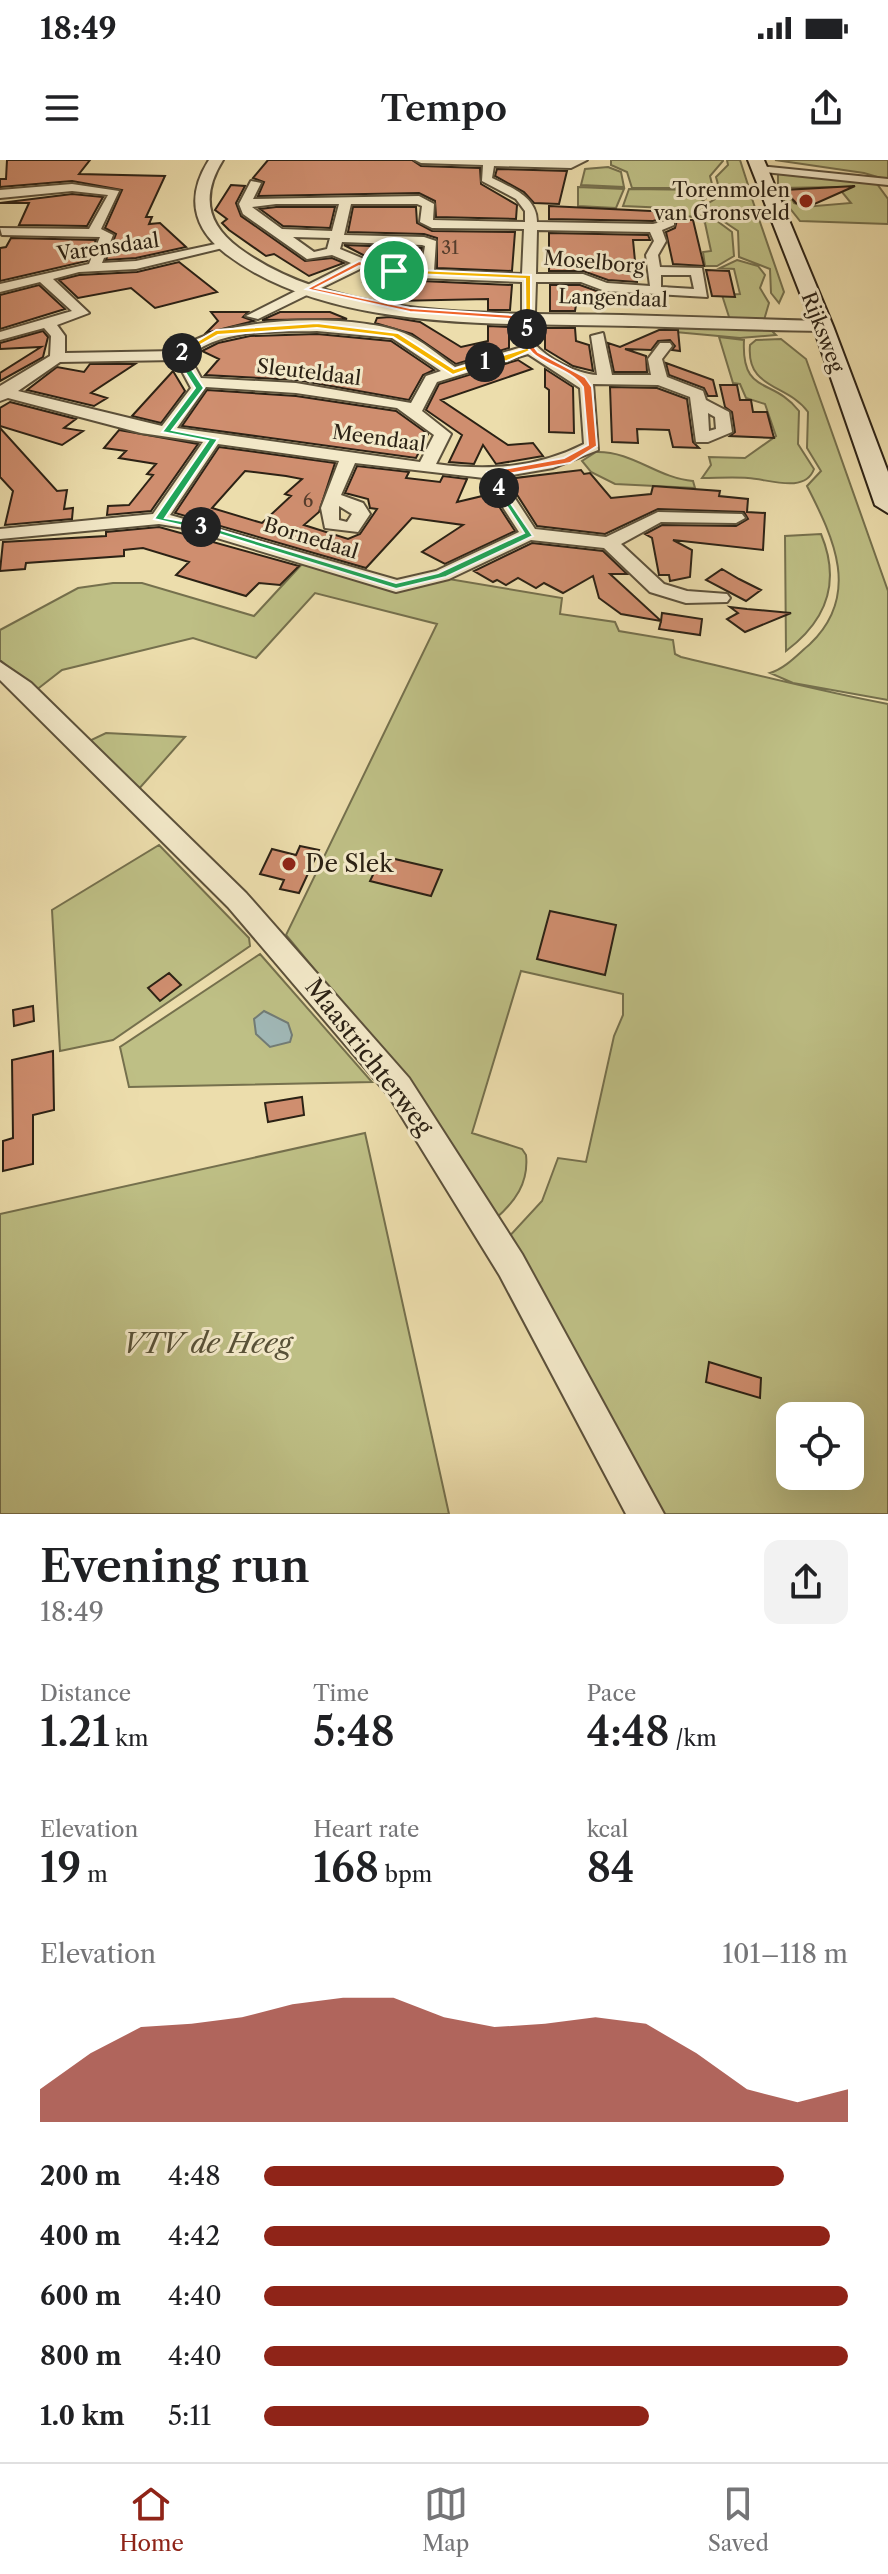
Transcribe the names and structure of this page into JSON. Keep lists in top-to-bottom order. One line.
{"streets":{"main road":["Rijksweg"],"street":["Varensdaal","Moselborg","Langendaal","Sleuteldaal","Meendaal","Bornedaal","Maastrichterweg"]},"crossings":[["Varensdaal","Langendaal"],["Langendaal","Rijksweg"],["Sleuteldaal","Meendaal"]],"parks":["VTV de Heeg"],"places":["Torenmolen van Gronsveld","De Slek"],"house_numbers":["31","6"],"page":{"status":"18:49","header":"Tempo","pins":["5","2","1","4","3"],"heading":["Evening run","18:49"],"stats":[["Distance","1.21 km"],["Time","5:48"],["Pace","4:48 /km"],["Elevation","19 m"],["Heart rate","168 bpm"],["kcal","84"]],"chart":["Elevation","101–118 m"],"list":[{"name":"200 m","note":"4:48"},{"name":"400 m","note":"4:42"},{"name":"600 m","note":"4:40"},{"name":"800 m","note":"4:40"},{"name":"1.0 km","note":"5:11"}],"tabs":["Home","Map","Saved"]}}
